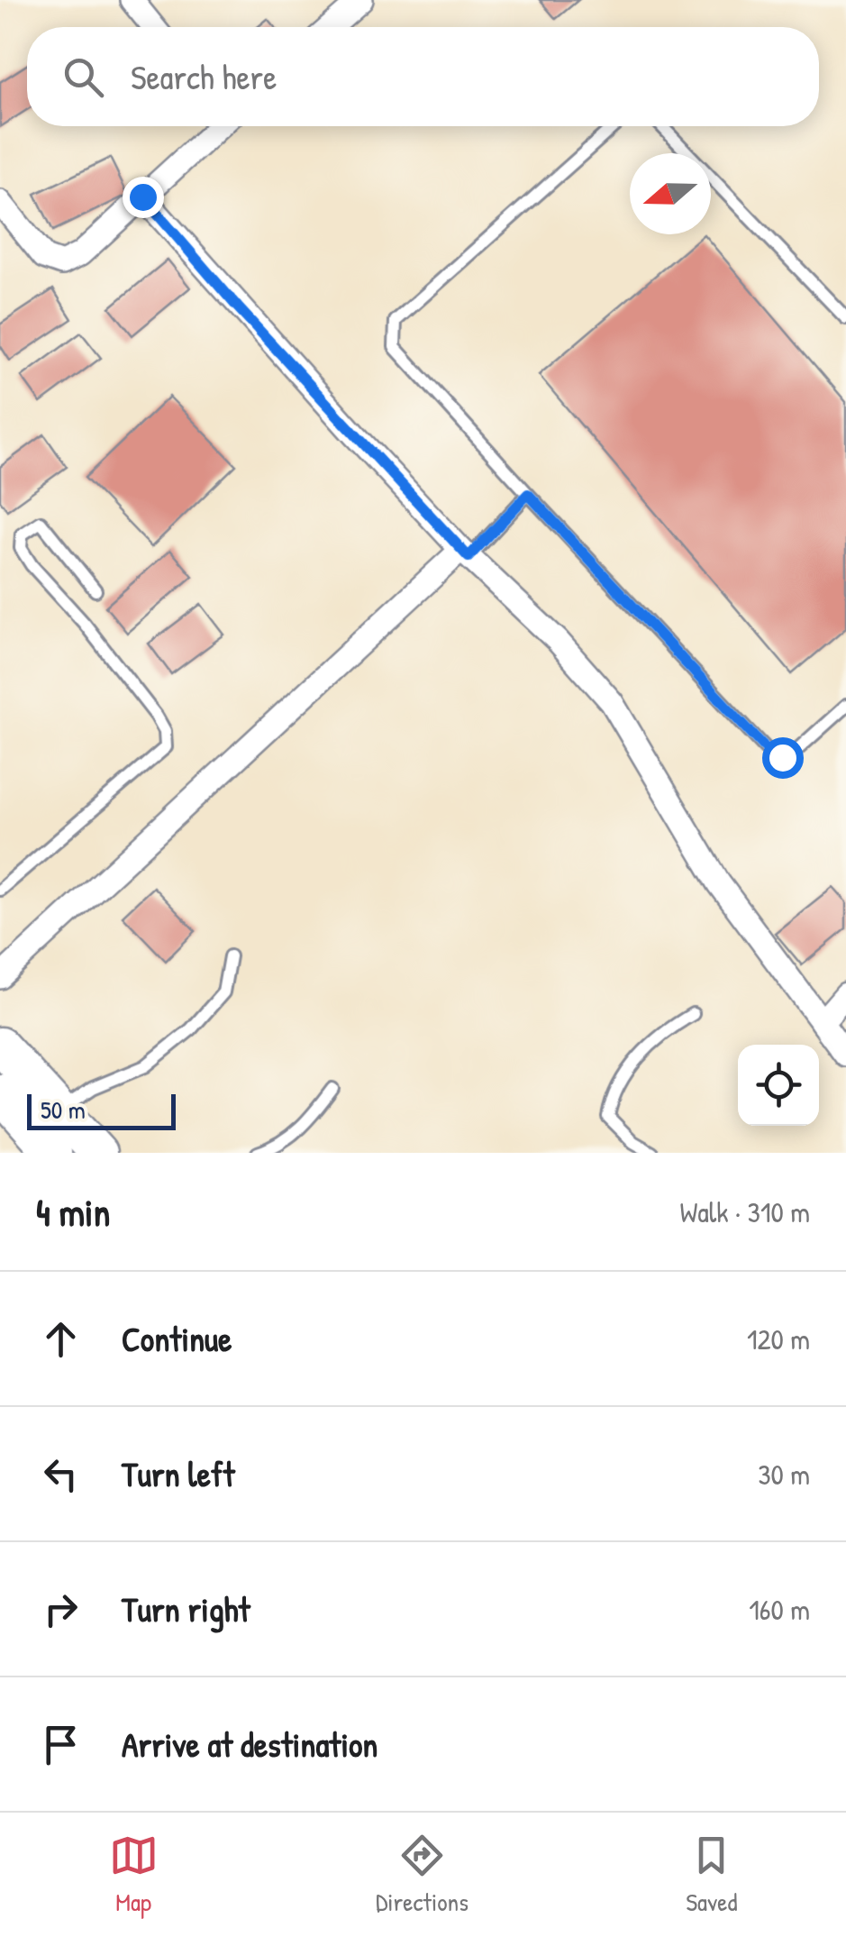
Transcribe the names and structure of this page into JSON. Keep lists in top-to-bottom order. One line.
{"scale_bar":"50 m","north":"left","page":{"search":"Search here","scale":"50 m","heading":["4 min","Walk · 310 m"],"list":[["Continue","120 m"],["Turn left","30 m"],["Turn right","160 m"],"Arrive at destination"],"nav":["Map","Directions","Saved"]}}
